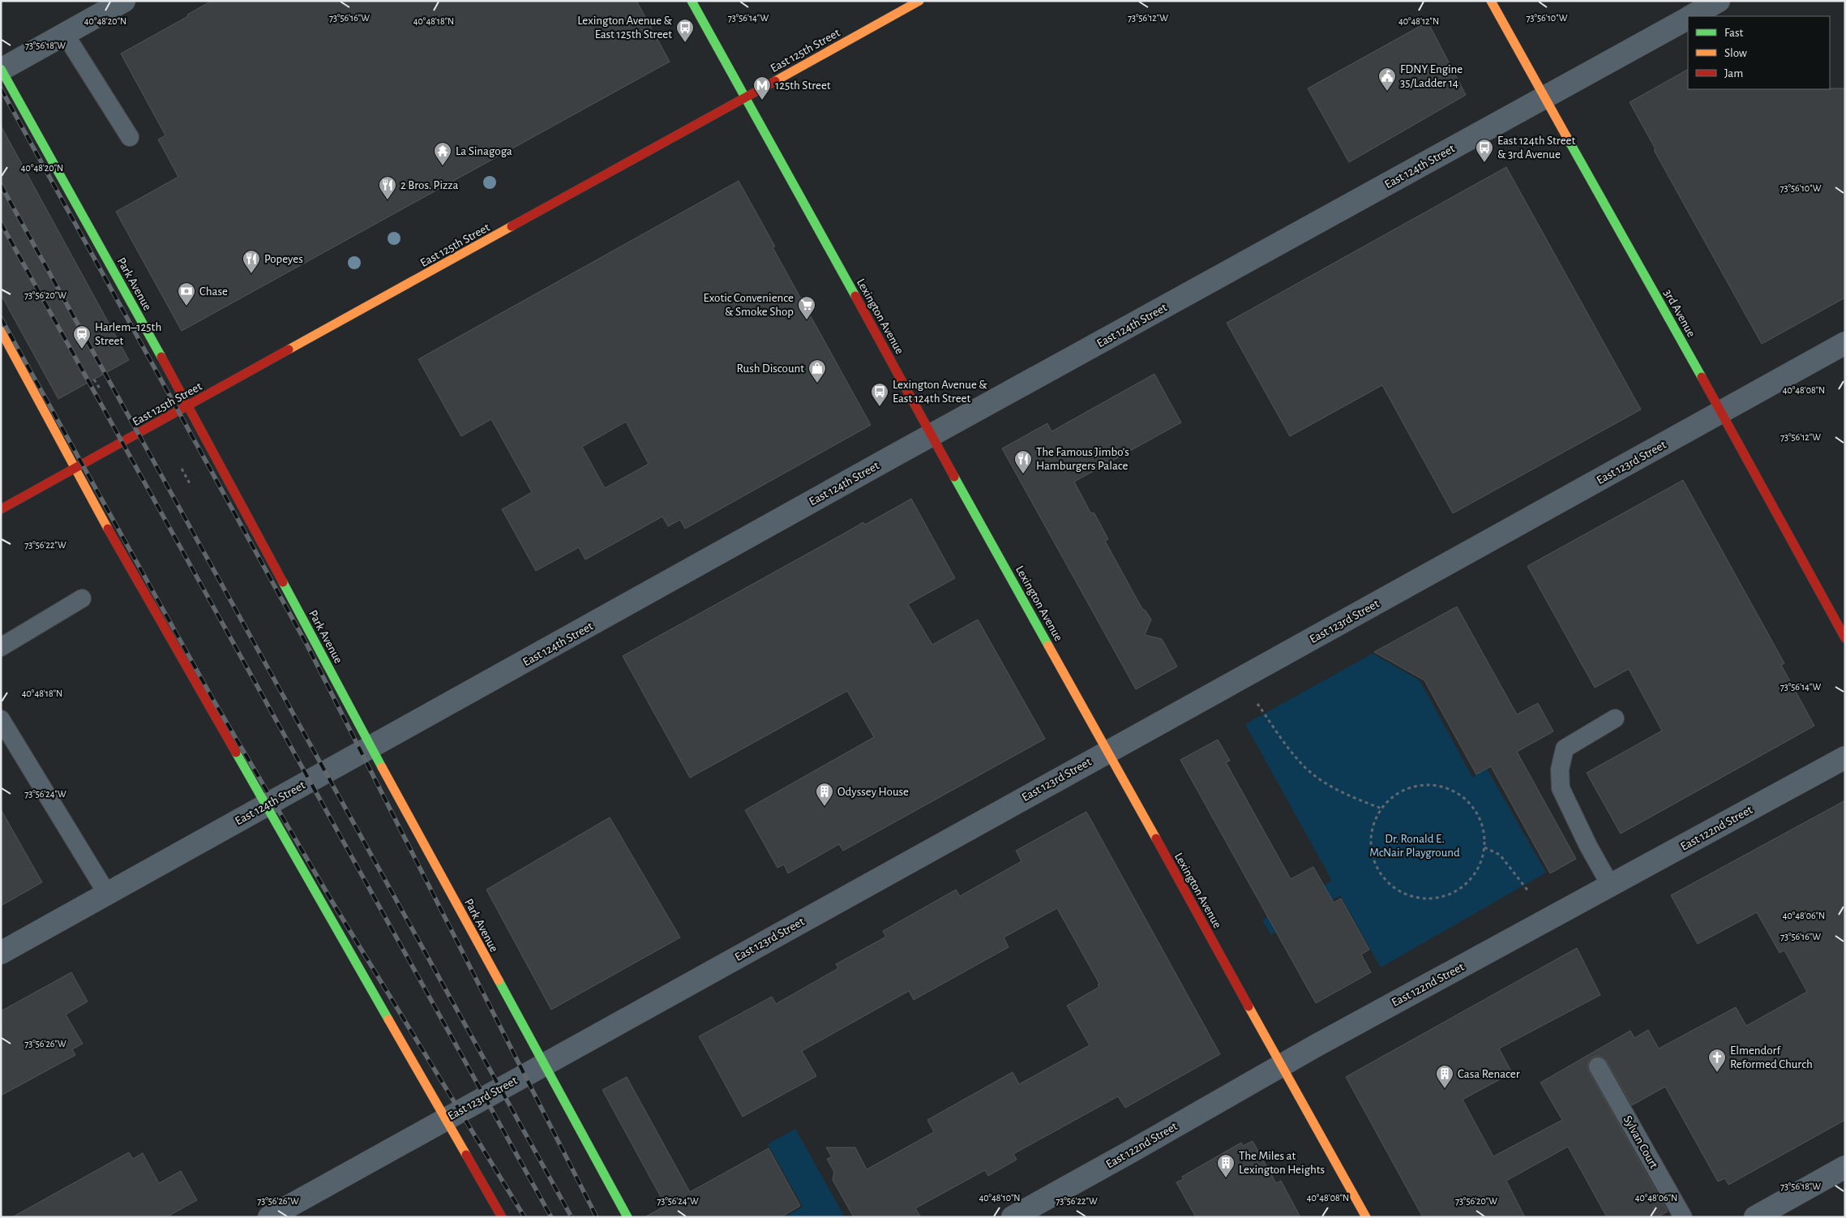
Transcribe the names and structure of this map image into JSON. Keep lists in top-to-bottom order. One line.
{"streets":{"main road":["East 125th Street","Park Avenue","3rd Avenue","Lexington Avenue"],"street":["East 124th Street","East 123rd Street","East 122nd Street"],"lane":["Sylvan Court"]},"crossings":[["East 125th Street","Park Avenue"],["East 125th Street","Lexington Avenue"],["East 124th Street","Park Avenue"],["East 124th Street","3rd Avenue"],["East 124th Street","Lexington Avenue"],["Park Avenue","East 123rd Street"],["3rd Avenue","East 123rd Street"],["Lexington Avenue","East 123rd Street"],["Lexington Avenue","East 122nd Street"]],"parks":["Dr. Ronald E. McNair Playground"],"places":{"bus stop":["Lexington Avenue & East 125th Street","East 124th Street & 3rd Avenue","Lexington Avenue & East 124th Street"],"public building":["FDNY Engine 35/Ladder 14"],"metro station":["125th Street"],"temple":["La Sinagoga"],"restaurant":["2 Bros. Pizza","Popeyes","The Famous Jimbo's Hamburgers Palace"],"bank":["Chase"],"supermarket":["Exotic Convenience & Smoke Shop"],"station":["Harlem–125th Street"],"shop":["Rush Discount"],"building":["Odyssey House","Casa Renacer","The Miles at Lexington Heights"],"church":["Elmendorf Reformed Church"]},"legend":["Fast","Slow","Jam"],"coordinates":["73°56'16\"W","73°56'14\"W","73°56'12\"W","73°56'10\"W","40°48'20\"N","40°48'18\"N","40°48'12\"N","73°56'18\"W","73°56'20\"W","40°48'08\"N","73°56'22\"W","73°56'24\"W","40°48'06\"N","73°56'26\"W","40°48'10\"N"]}
